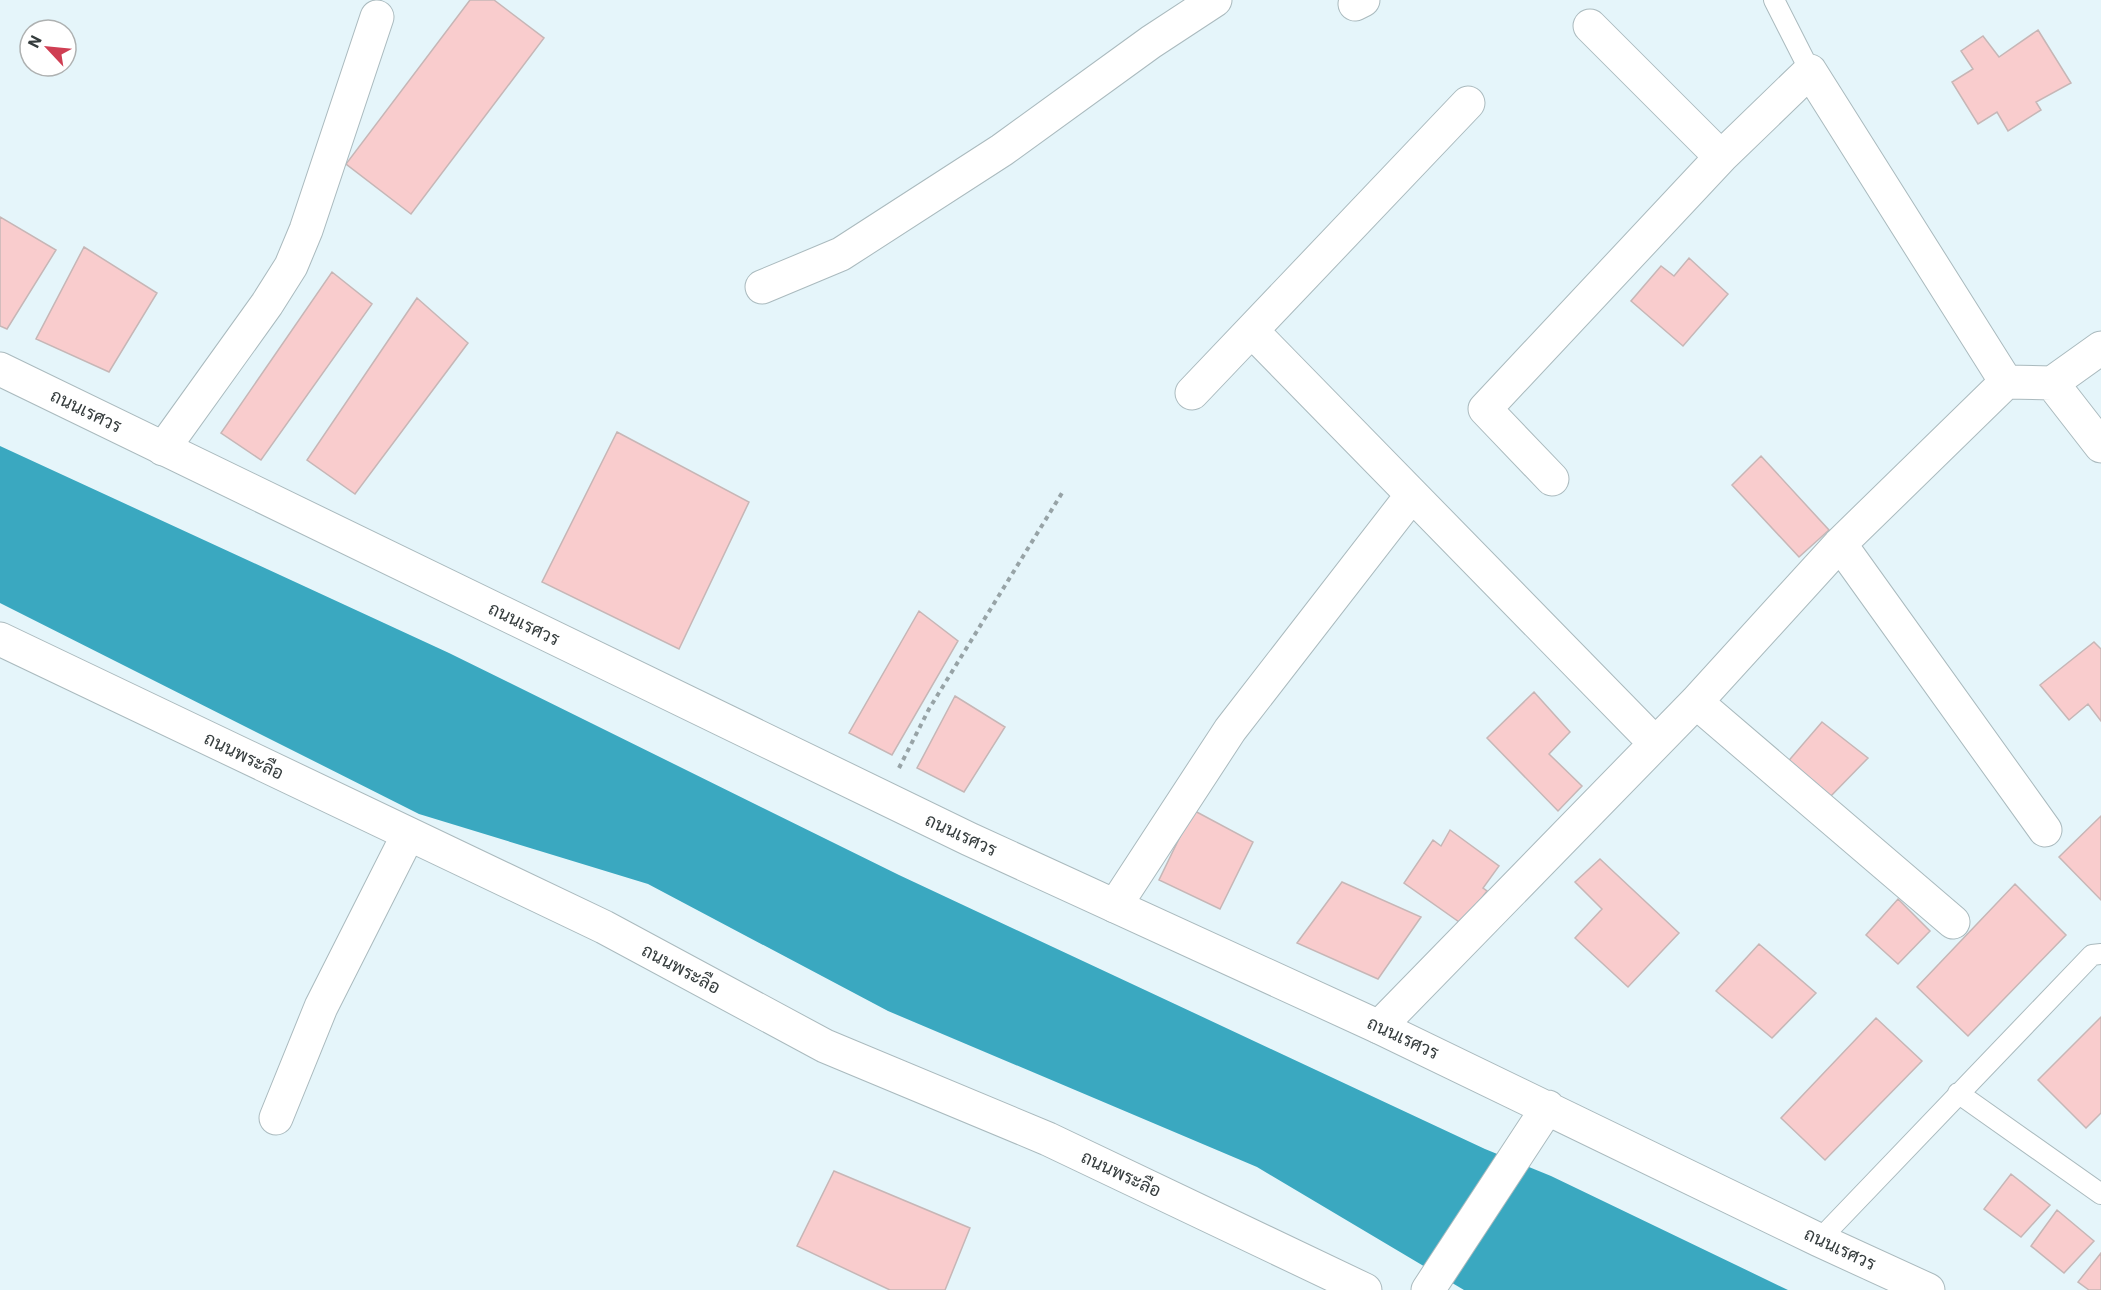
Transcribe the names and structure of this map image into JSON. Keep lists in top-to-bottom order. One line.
{"streets":{"street":["ถนนเรศวร","ถนนพระลือ"]},"north":"top left"}
